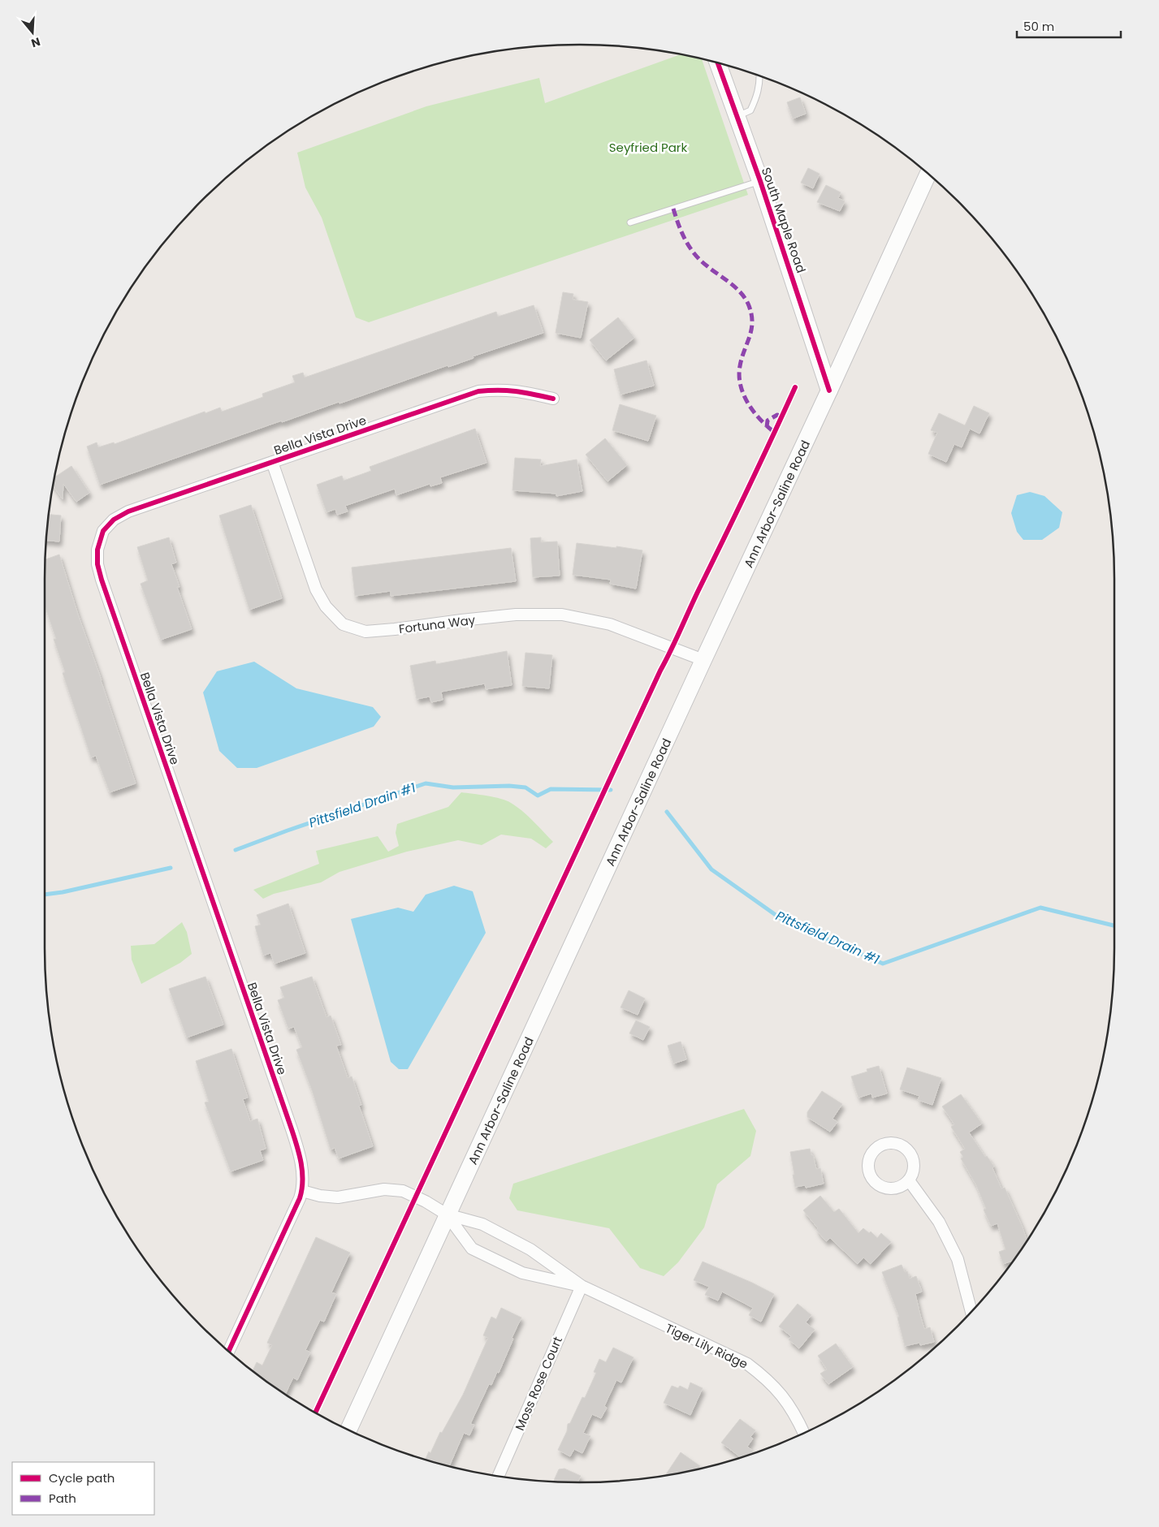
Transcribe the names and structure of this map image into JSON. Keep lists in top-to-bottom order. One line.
{"streets":{"main road":["South Maple Road","Ann Arbor-Saline Road"],"street":["Bella Vista Drive","Fortuna Way","Tiger Lily Ridge","Moss Rose Court"]},"crossings":[["South Maple Road","Ann Arbor-Saline Road"],["Bella Vista Drive","Fortuna Way"],["Ann Arbor-Saline Road","Fortuna Way"],["Ann Arbor-Saline Road","Tiger Lily Ridge"],["Tiger Lily Ridge","Moss Rose Court"]],"water":["Pittsfield Drain #1"],"parks":["Seyfried Park"],"legend":["Cycle path","Path"],"scale_bar":"50 m","north":"bottom"}
